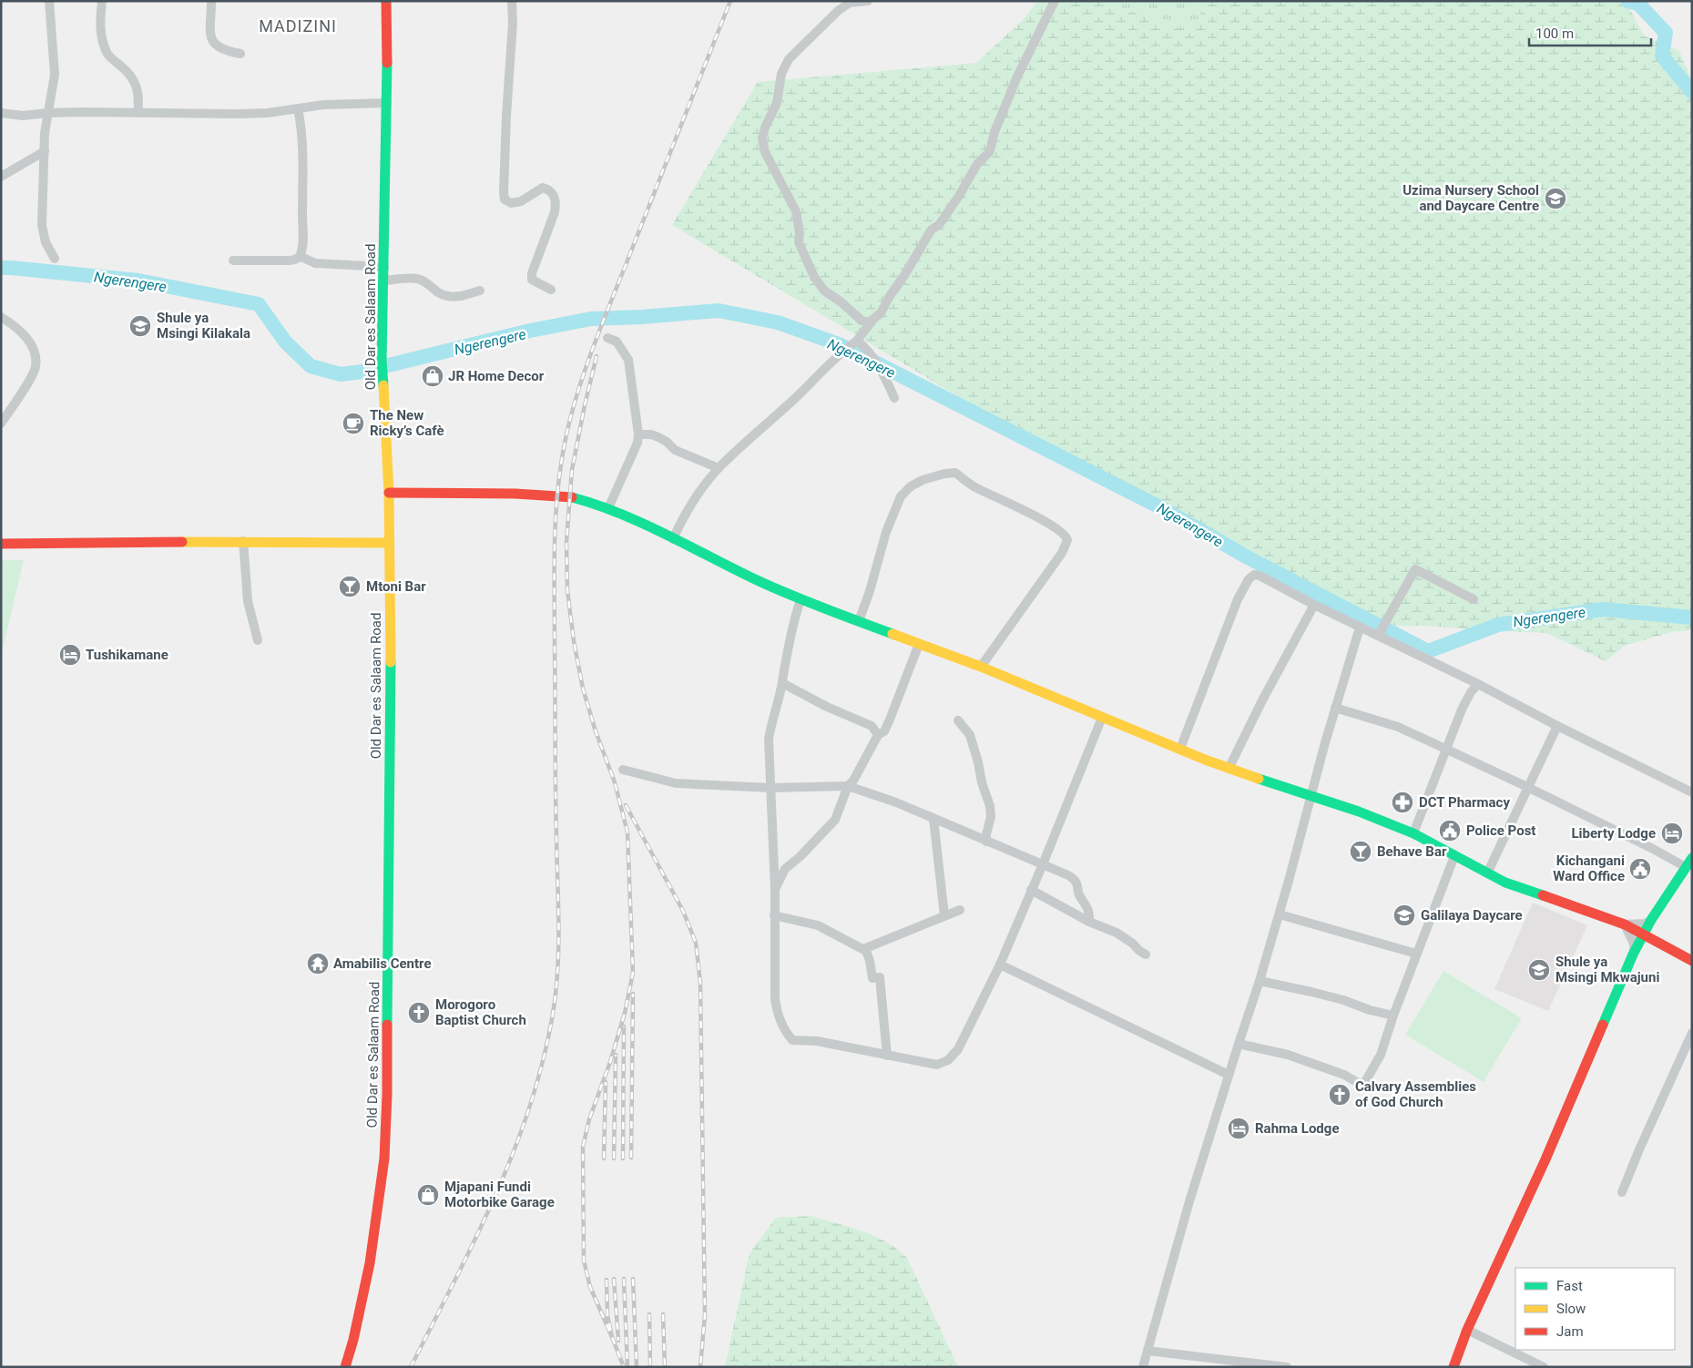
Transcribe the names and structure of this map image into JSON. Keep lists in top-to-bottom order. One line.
{"streets":{"street":["Old Dar es Salaam Road"]},"districts":["MADIZINI"],"water":["Ngerengere"],"places":{"school or university":["Uzima Nursery School and Daycare Centre","Shule ya Msingi Kilakala","Galilaya Daycare","Shule ya Msingi Mkwajuni"],"shop":["JR Home Decor","Mjapani Fundi Motorbike Garage"],"cafe":["The New Ricky’s Cafè"],"bar":["Mtoni Bar","Behave Bar"],"hotel":["Tushikamane","Liberty Lodge","Rahma Lodge"],"pharmacy":["DCT Pharmacy"],"public building":["Police Post","Kichangani Ward Office"],"temple":["Amabilis Centre"],"church":["Morogoro Baptist Church","Calvary Assemblies of God Church"]},"legend":["Fast","Slow","Jam"],"scale_bar":"100 m"}
